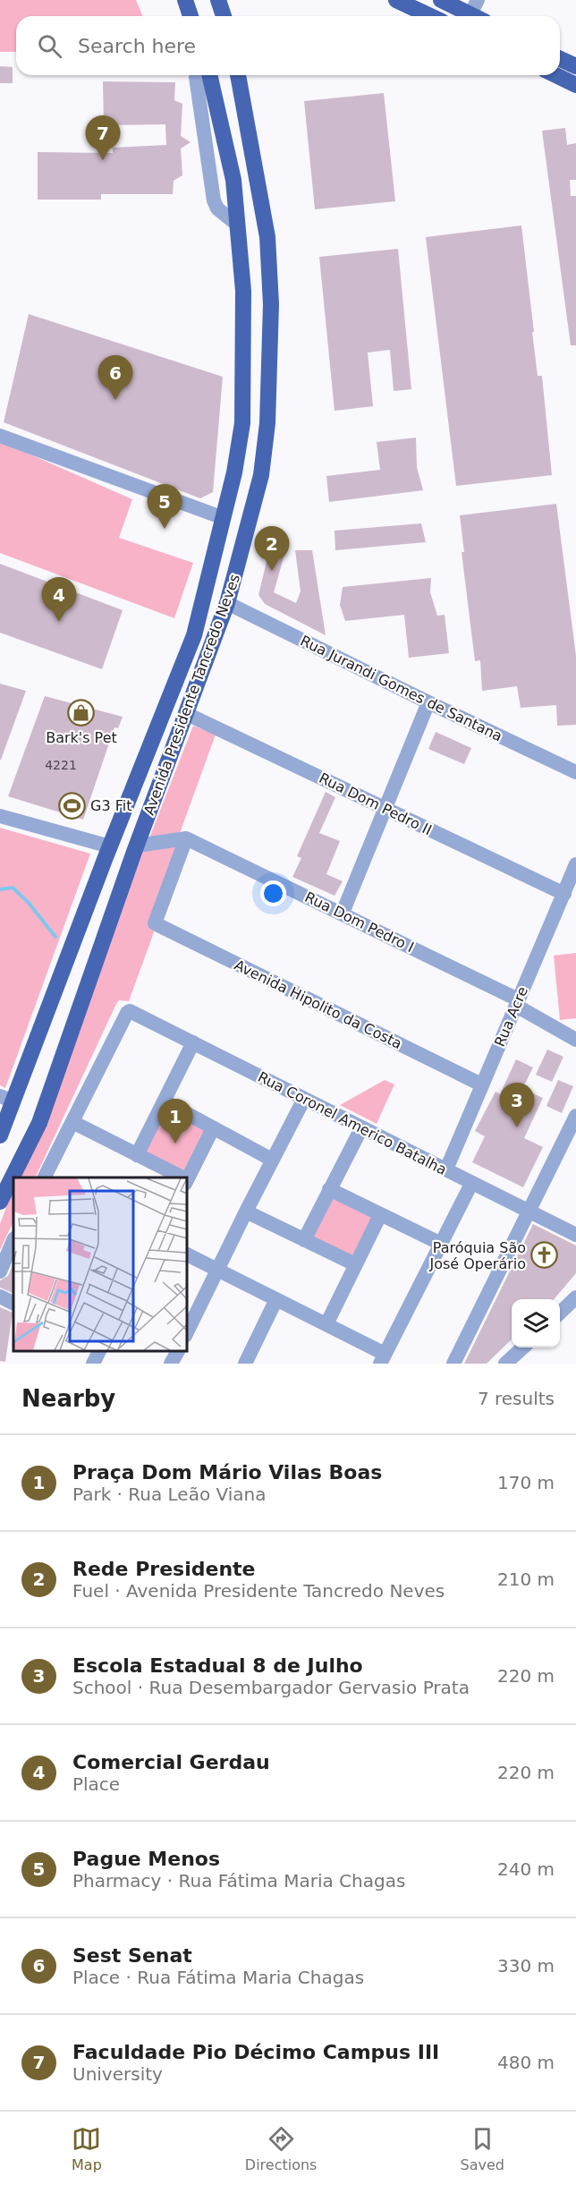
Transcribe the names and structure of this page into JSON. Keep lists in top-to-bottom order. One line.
{"streets":{"main road":["Avenida Presidente Tancredo Neves"],"street":["Rua Jurandi Gomes de Santana","Rua Dom Pedro II","Rua Dom Pedro I","Avenida Hipolito da Costa","Rua Acre","Rua Coronel Americo Batalha"]},"crossings":[["Rua Jurandi Gomes de Santana","Avenida Presidente Tancredo Neves"],["Avenida Presidente Tancredo Neves","Rua Dom Pedro II"],["Rua Dom Pedro II","Rua Acre"],["Rua Dom Pedro I","Avenida Hipolito da Costa"],["Rua Dom Pedro I","Rua Acre"],["Avenida Hipolito da Costa","Rua Acre"],["Rua Acre","Rua Coronel Americo Batalha"]],"places":{"shop":["Bark's Pet"],"sports":["G3 Fit"],"church":["Paróquia São José Operário"]},"house_numbers":["4221"],"page":{"search":"Search here","pins":["7","6","5","2","4","3","1"],"heading":["Nearby","7 results"],"list":[{"mark":"1","name":"Praça Dom Mário Vilas Boas","note":"Park · Rua Leão Viana","value":"170 m"},{"mark":"2","name":"Rede Presidente","note":"Fuel · Avenida Presidente Tancredo Neves","value":"210 m"},{"mark":"3","name":"Escola Estadual 8 de Julho","note":"School · Rua Desembargador Gervasio Prata","value":"220 m"},{"mark":"4","name":"Comercial Gerdau","note":"Place","value":"220 m"},{"mark":"5","name":"Pague Menos","note":"Pharmacy · Rua Fátima Maria Chagas","value":"240 m"},{"mark":"6","name":"Sest Senat","note":"Place · Rua Fátima Maria Chagas","value":"330 m"},{"mark":"7","name":"Faculdade Pio Décimo Campus III","note":"University","value":"480 m"}],"nav":["Map","Directions","Saved"]}}
